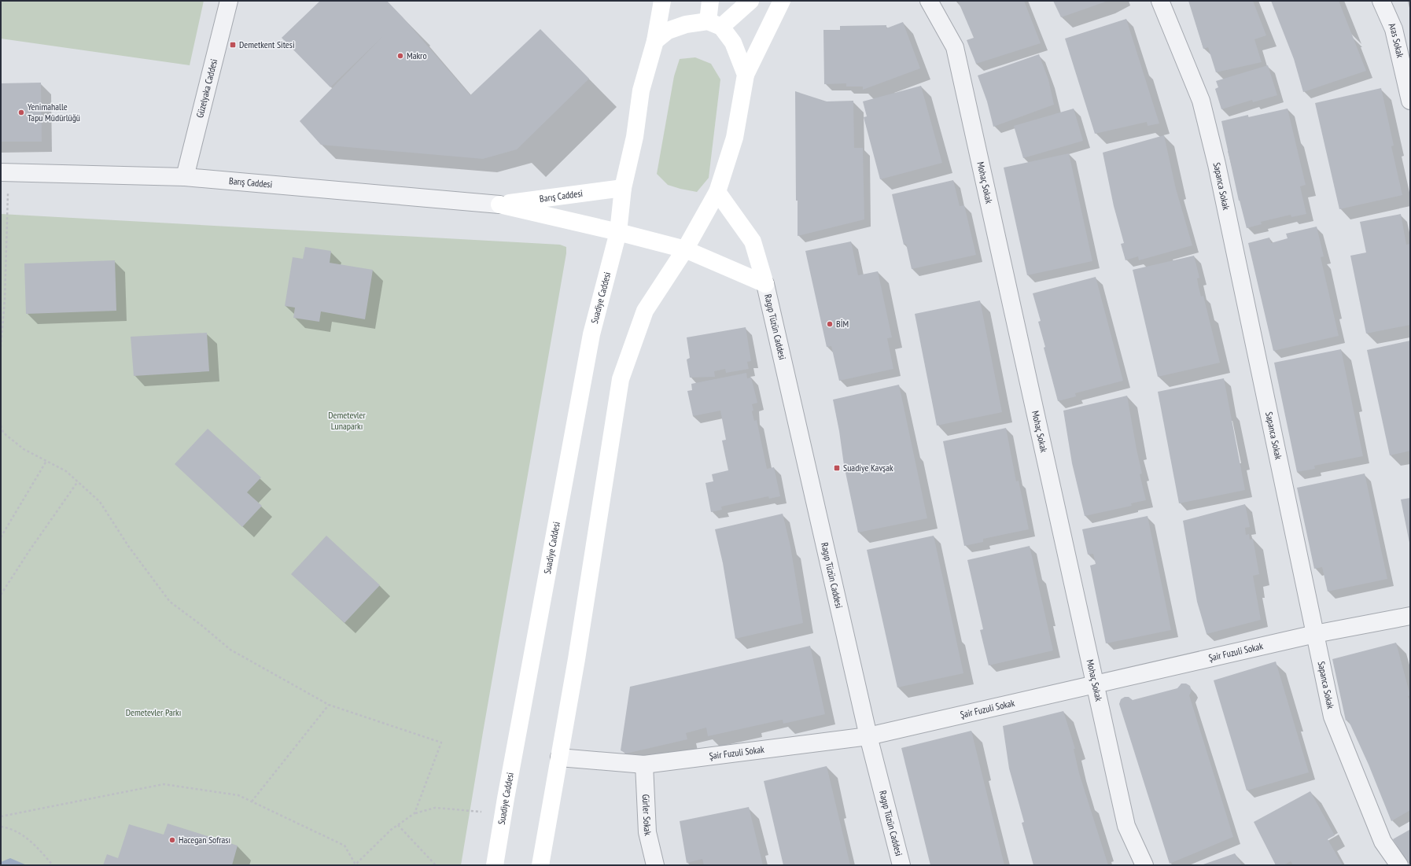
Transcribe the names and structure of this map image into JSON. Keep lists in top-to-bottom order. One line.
{"streets":{"main road":["Barış Caddesi","Suadiye Caddesi","Ragıp Tüzün Caddesi"],"street":["Aras Sokak","Güzelyaka Caddesi","Mohaç Sokak","Sapanca Sokak","Şair Fuzuli Sokak","Gürler Sokak"]},"crossings":[["Güzelyaka Caddesi","Barış Caddesi"],["Barış Caddesi","Suadiye Caddesi"],["Mohaç Sokak","Şair Fuzuli Sokak"],["Sapanca Sokak","Şair Fuzuli Sokak"],["Ragıp Tüzün Caddesi","Şair Fuzuli Sokak"],["Şair Fuzuli Sokak","Gürler Sokak"]],"parks":["Demetevler Lunaparkı","Demetevler Parkı"],"places":{"transit":["Demetkent Sitesi","Suadiye Kavşak"],"other":["Makro","Yenimahalle Tapu Müdürlüğü","BİM","Hacegan Sofrası"]}}
